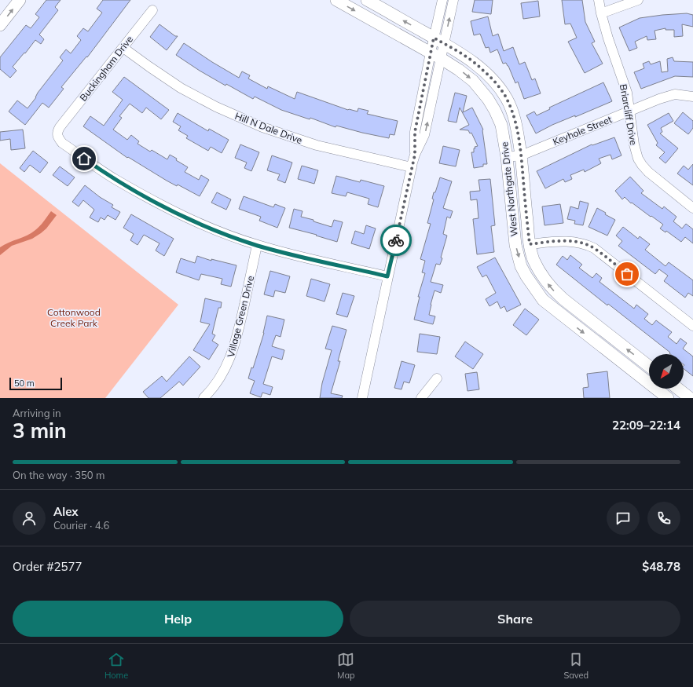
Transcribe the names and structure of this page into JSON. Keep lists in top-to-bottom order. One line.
{"streets":{"main road":["West Northgate Drive"],"street":["Buckingham Drive","Briarcliff Drive","Hill N Dale Drive","Keyhole Street","Village Green Drive"]},"crossings":[["Buckingham Drive","Hill N Dale Drive"],["Buckingham Drive","Village Green Drive"],["Briarcliff Drive","Keyhole Street"],["Keyhole Street","West Northgate Drive"]],"parks":["Cottonwood Creek Park"],"scale_bar":"50 m","north":"bottom left","page":{"scale":"50 m","heading":["3 min","Arriving in","22:09–22:14"],"panel":["Alex","Courier · 4.6","Order #2577","$48.78"],"bar":"On the way · 350 m","buttons":["Help","Share"],"tabs":["Home","Map","Saved"]}}
